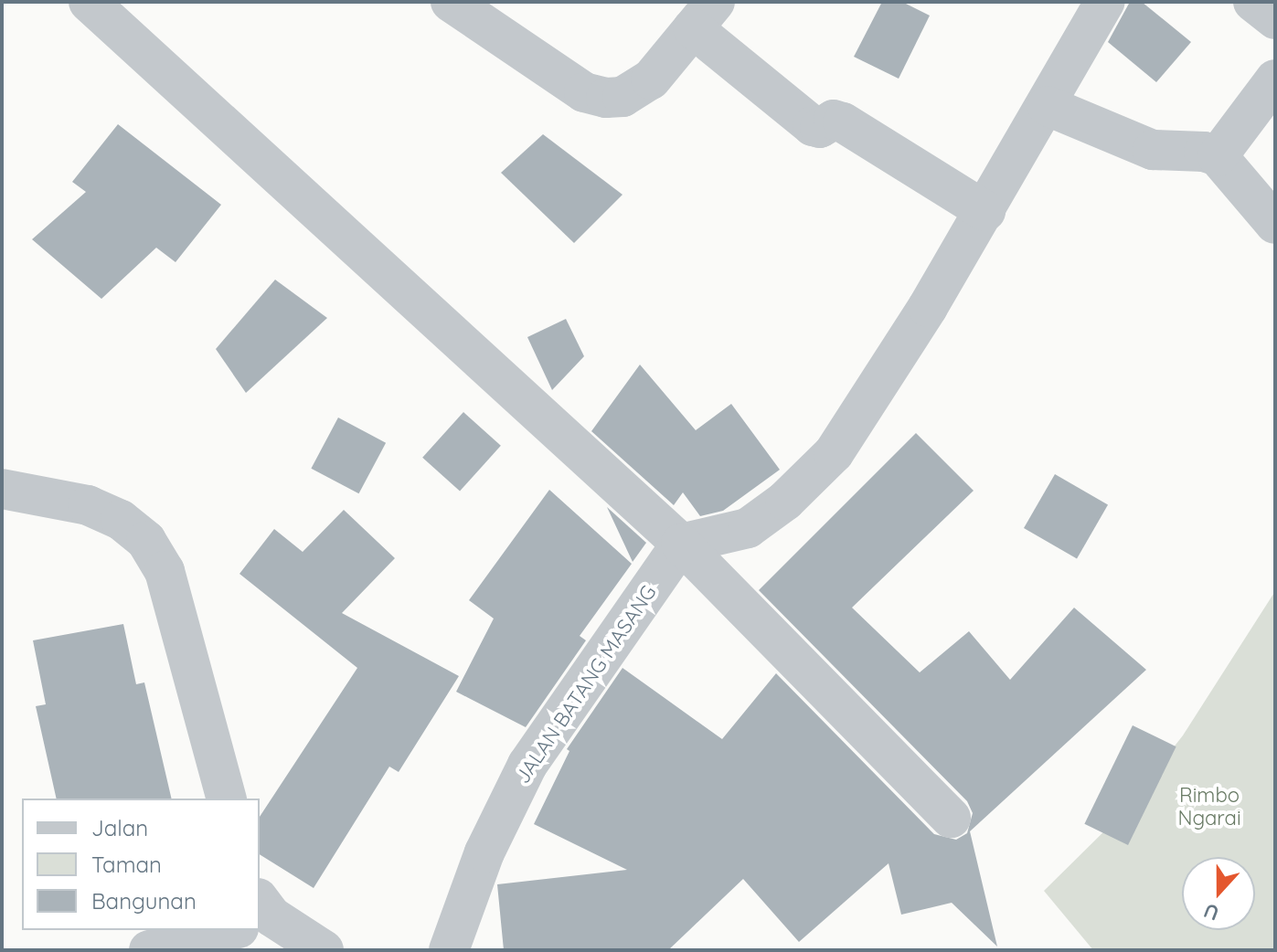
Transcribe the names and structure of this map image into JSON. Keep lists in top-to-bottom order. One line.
{"streets":{"street":["JALAN BATANG MASANG"]},"parks":["Rimbo Ngarai"],"legend":["Jalan","Taman","Bangunan"],"north":"bottom"}
